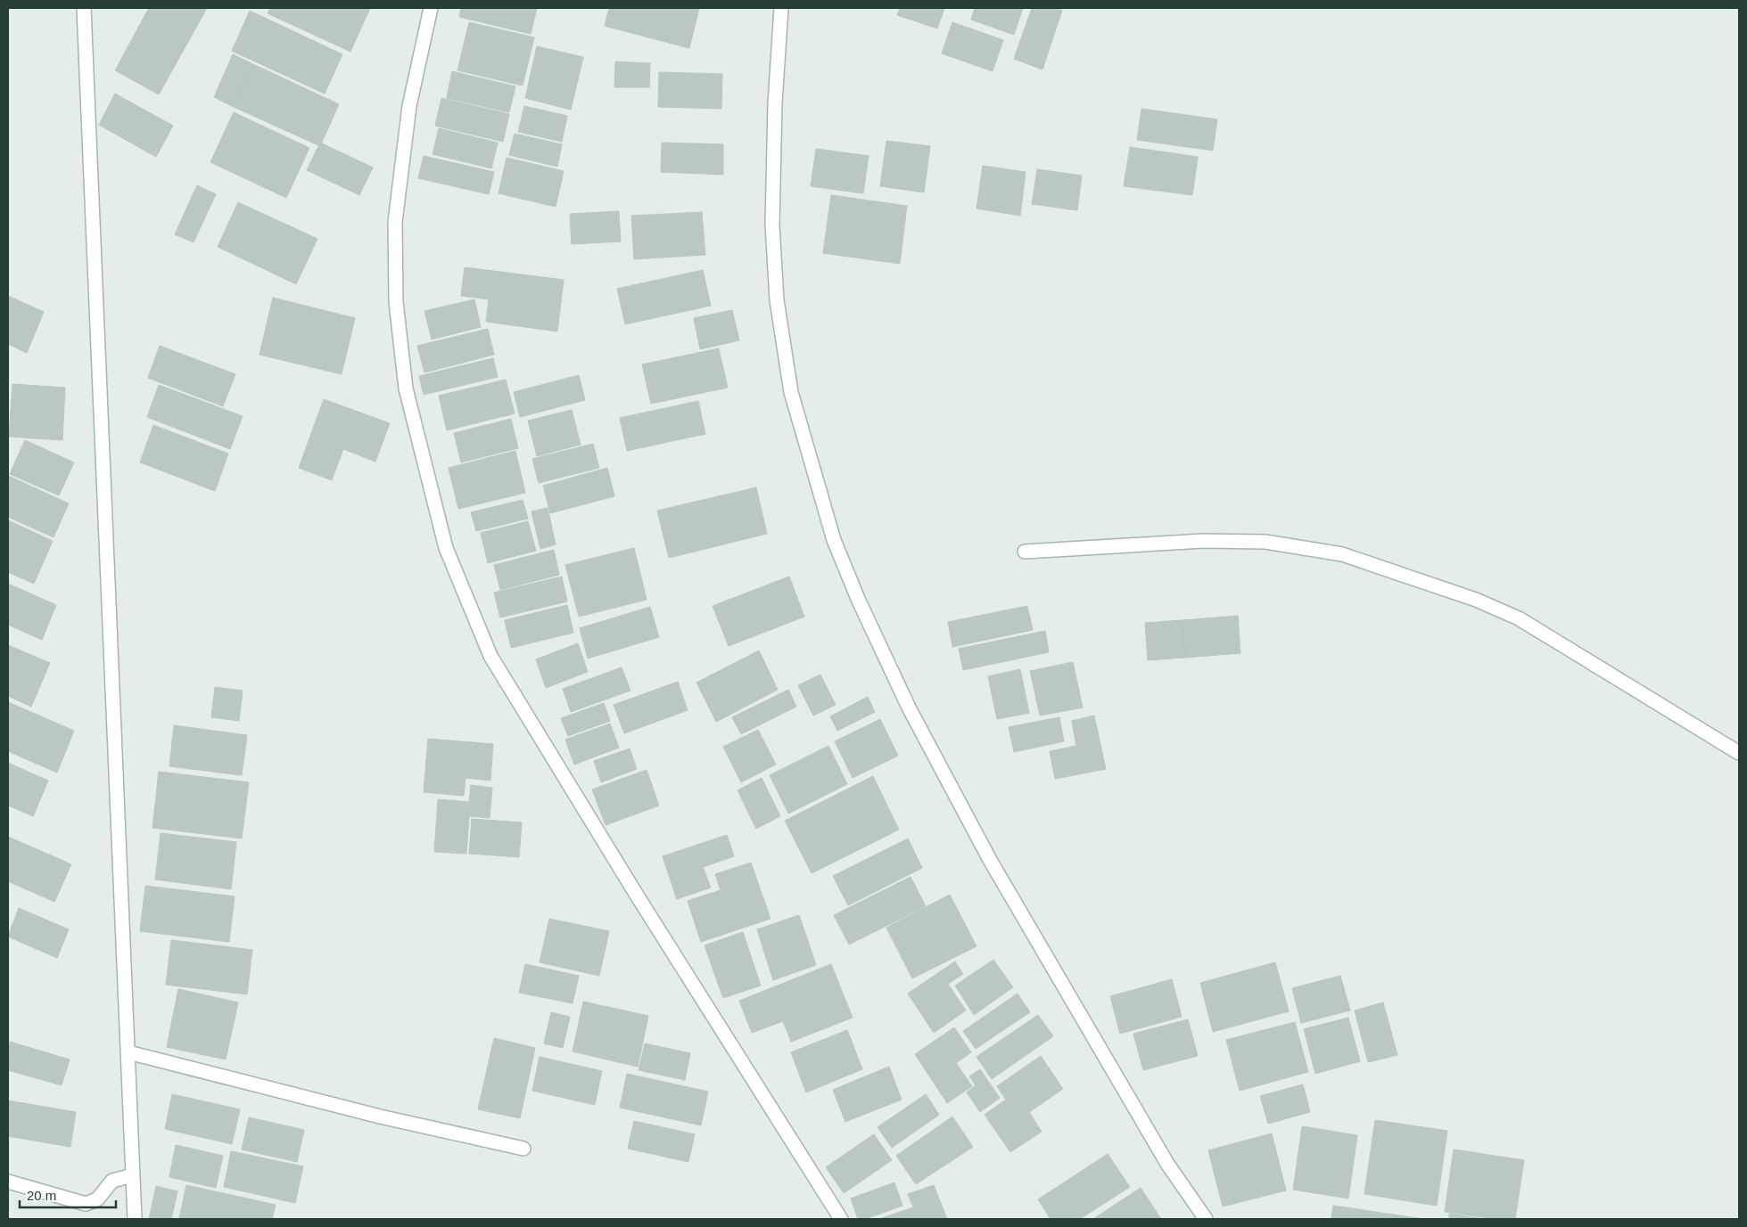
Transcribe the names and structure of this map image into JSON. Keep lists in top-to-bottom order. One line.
{"scale_bar":"20 m"}
